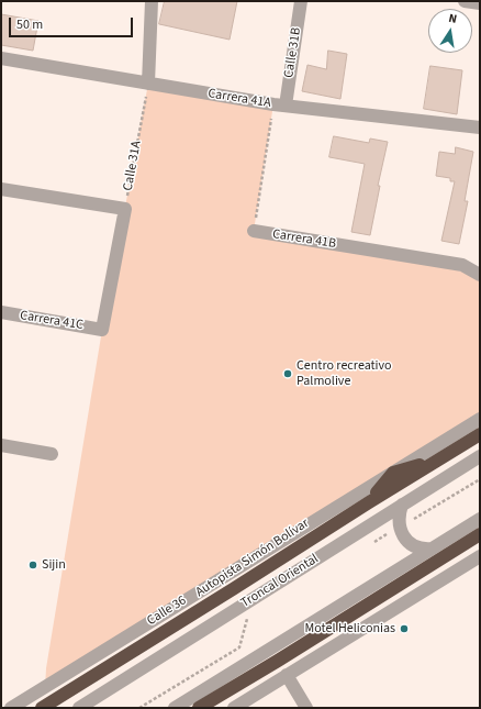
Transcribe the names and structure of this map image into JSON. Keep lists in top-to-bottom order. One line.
{"streets":{"highway":["Autopista Simón Bolívar"],"street":["Calle 31B","Carrera 41A","Calle 31A","Carrera 41B","Carrera 41C","Troncal Oriental","Calle 36"]},"crossings":[["Calle 31B","Carrera 41A"],["Calle 31B","Carrera 41B"],["Carrera 41A","Calle 31A"],["Carrera 41A","Carrera 41B"],["Calle 31A","Carrera 41C"]],"places":["Centro recreativo Palmolive","Sijin","Motel Heliconias"],"scale_bar":"50 m","north":"top"}
